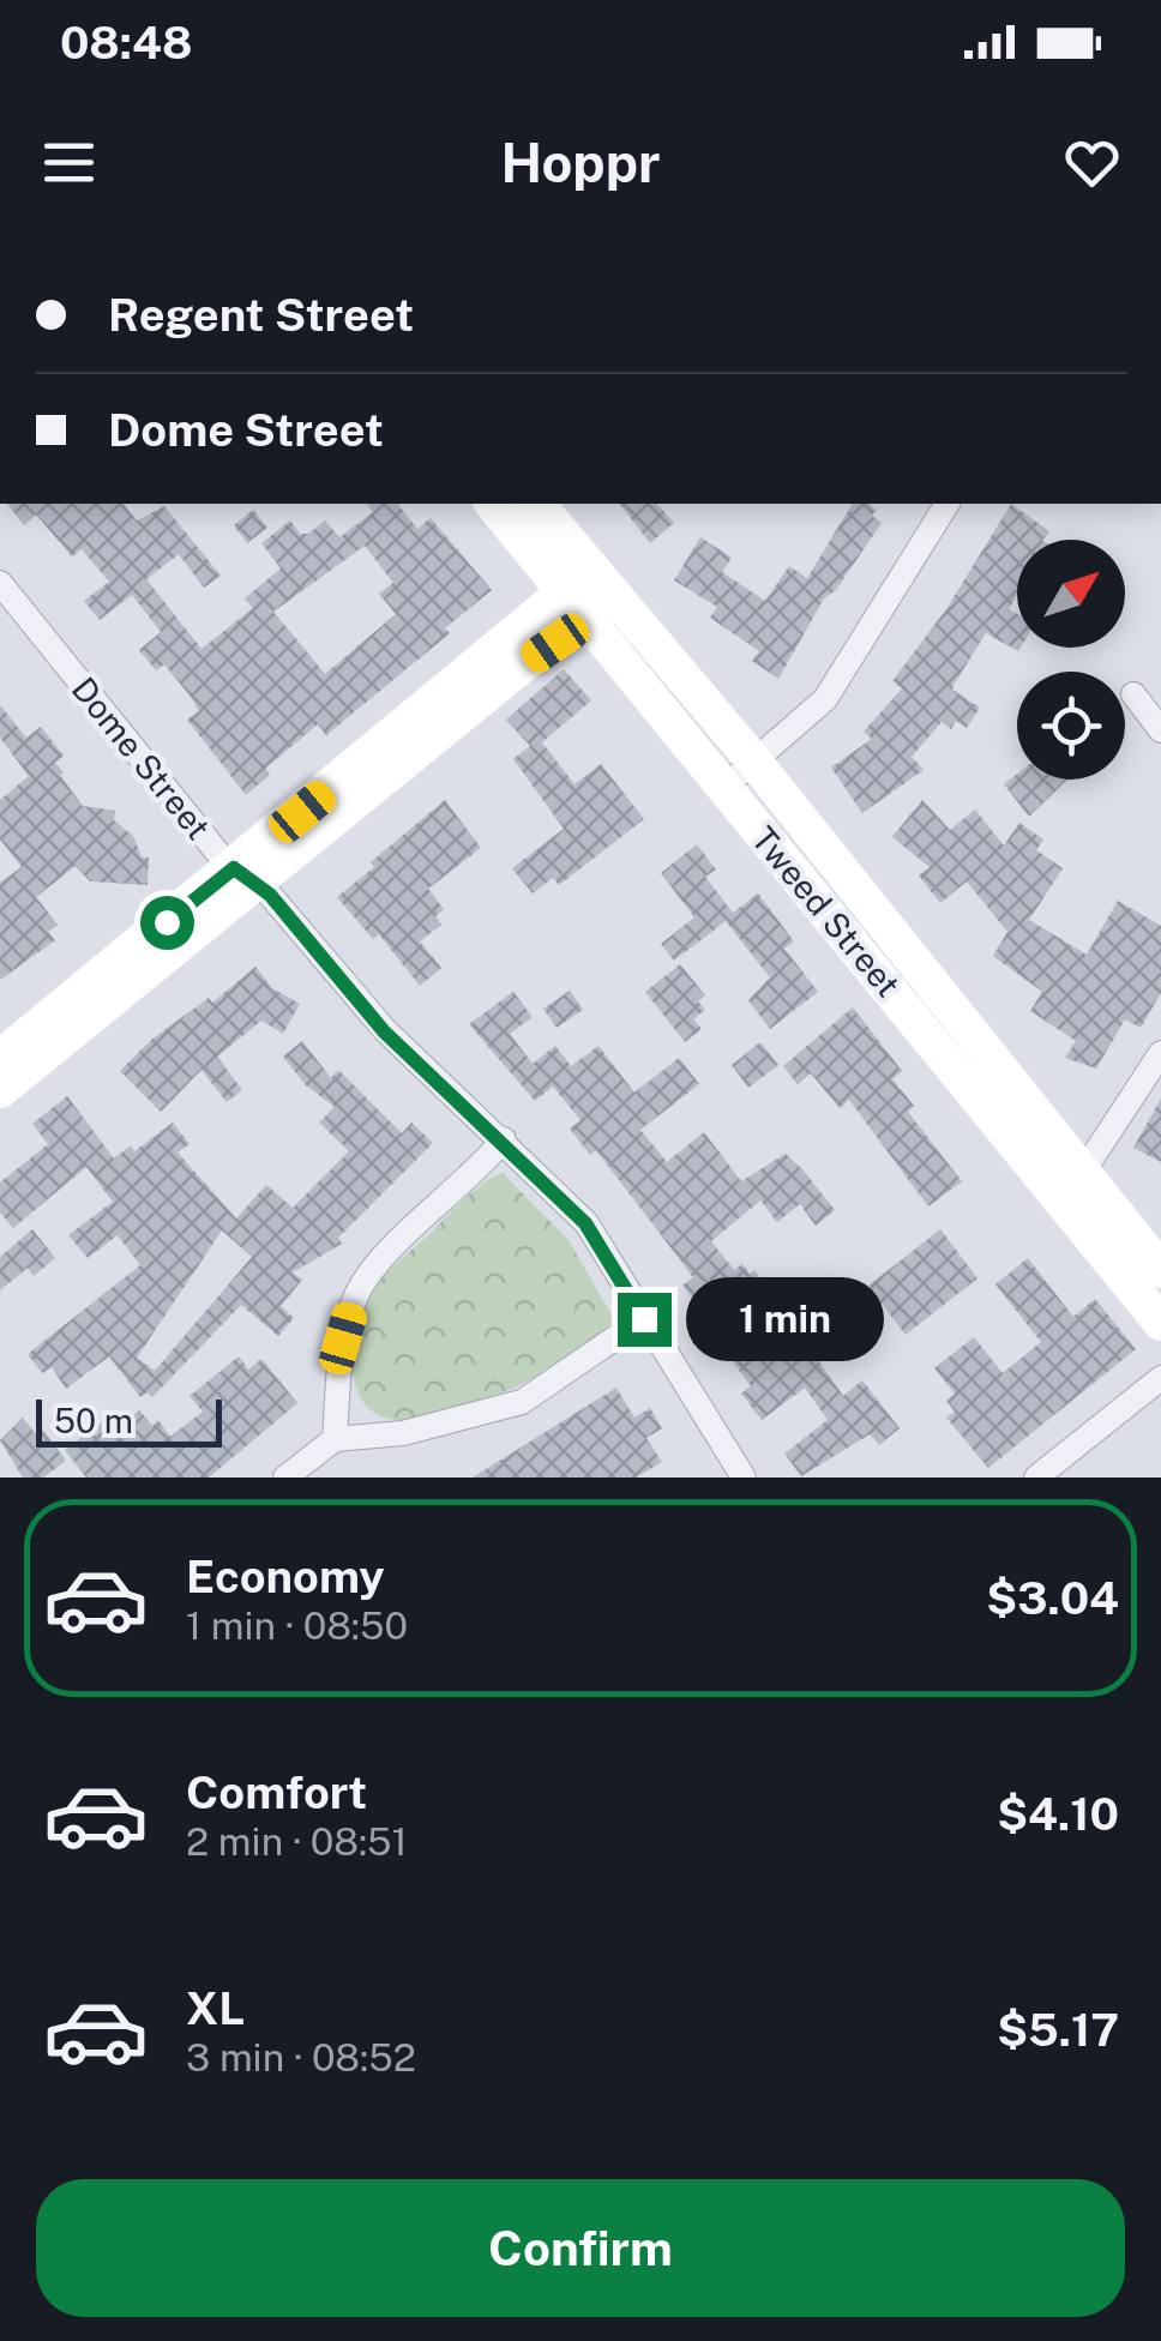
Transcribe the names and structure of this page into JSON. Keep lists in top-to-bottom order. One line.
{"streets":{"main road":["Tweed Street"],"street":["Dome Street"]},"scale_bar":"50 m","north":"top right","page":{"status":"08:48","header":"Hoppr","banner":["Regent Street","Dome Street"],"bubble":"1 min","scale":"50 m","list":[{"name":"Economy","note":"1 min · 08:50","value":"$3.04"},{"name":"Comfort","note":"2 min · 08:51","value":"$4.10"},{"name":"XL","note":"3 min · 08:52","value":"$5.17"}],"buttons":"Confirm"}}
